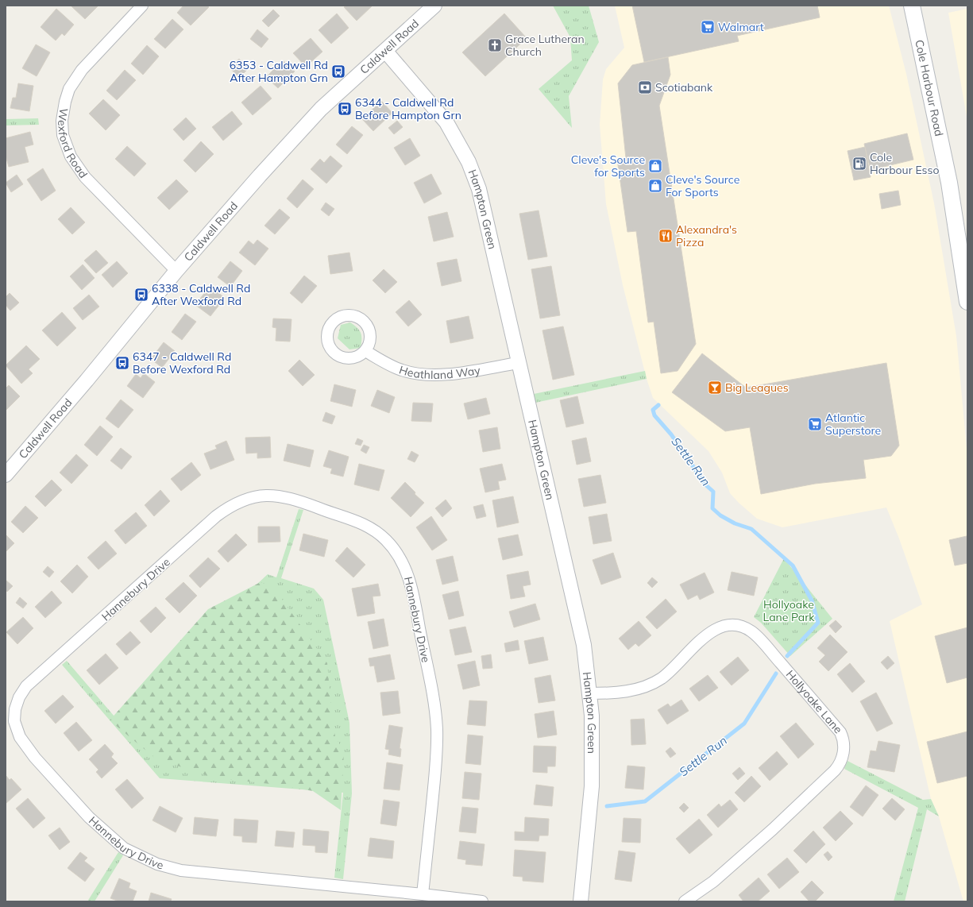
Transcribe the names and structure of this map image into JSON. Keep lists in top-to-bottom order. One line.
{"streets":{"main road":["Cole Harbour Road"],"street":["Caldwell Road","Wexford Road","Hampton Green","Heathland Way","Hannebury Drive","Hollyoake Lane"]},"crossings":[["Caldwell Road","Wexford Road"],["Caldwell Road","Hampton Green"],["Hampton Green","Heathland Way"],["Hampton Green","Hollyoake Lane"]],"water":["Settle Run"],"parks":["Hollyoake Lane Park"],"places":{"supermarket":["Walmart","Atlantic Superstore"],"church":["Grace Lutheran Church"],"bus stop":["6353 - Caldwell Rd After Hampton Grn","6344 - Caldwell Rd Before Hampton Grn","6338 - Caldwell Rd After Wexford Rd","6347 - Caldwell Rd Before Wexford Rd"],"bank":["Scotiabank"],"fuel station":["Cole Harbour Esso"],"shop":["Cleve's Source for Sports","Cleve's Source For Sports"],"restaurant":["Alexandra's Pizza"],"bar":["Big Leagues"]}}
